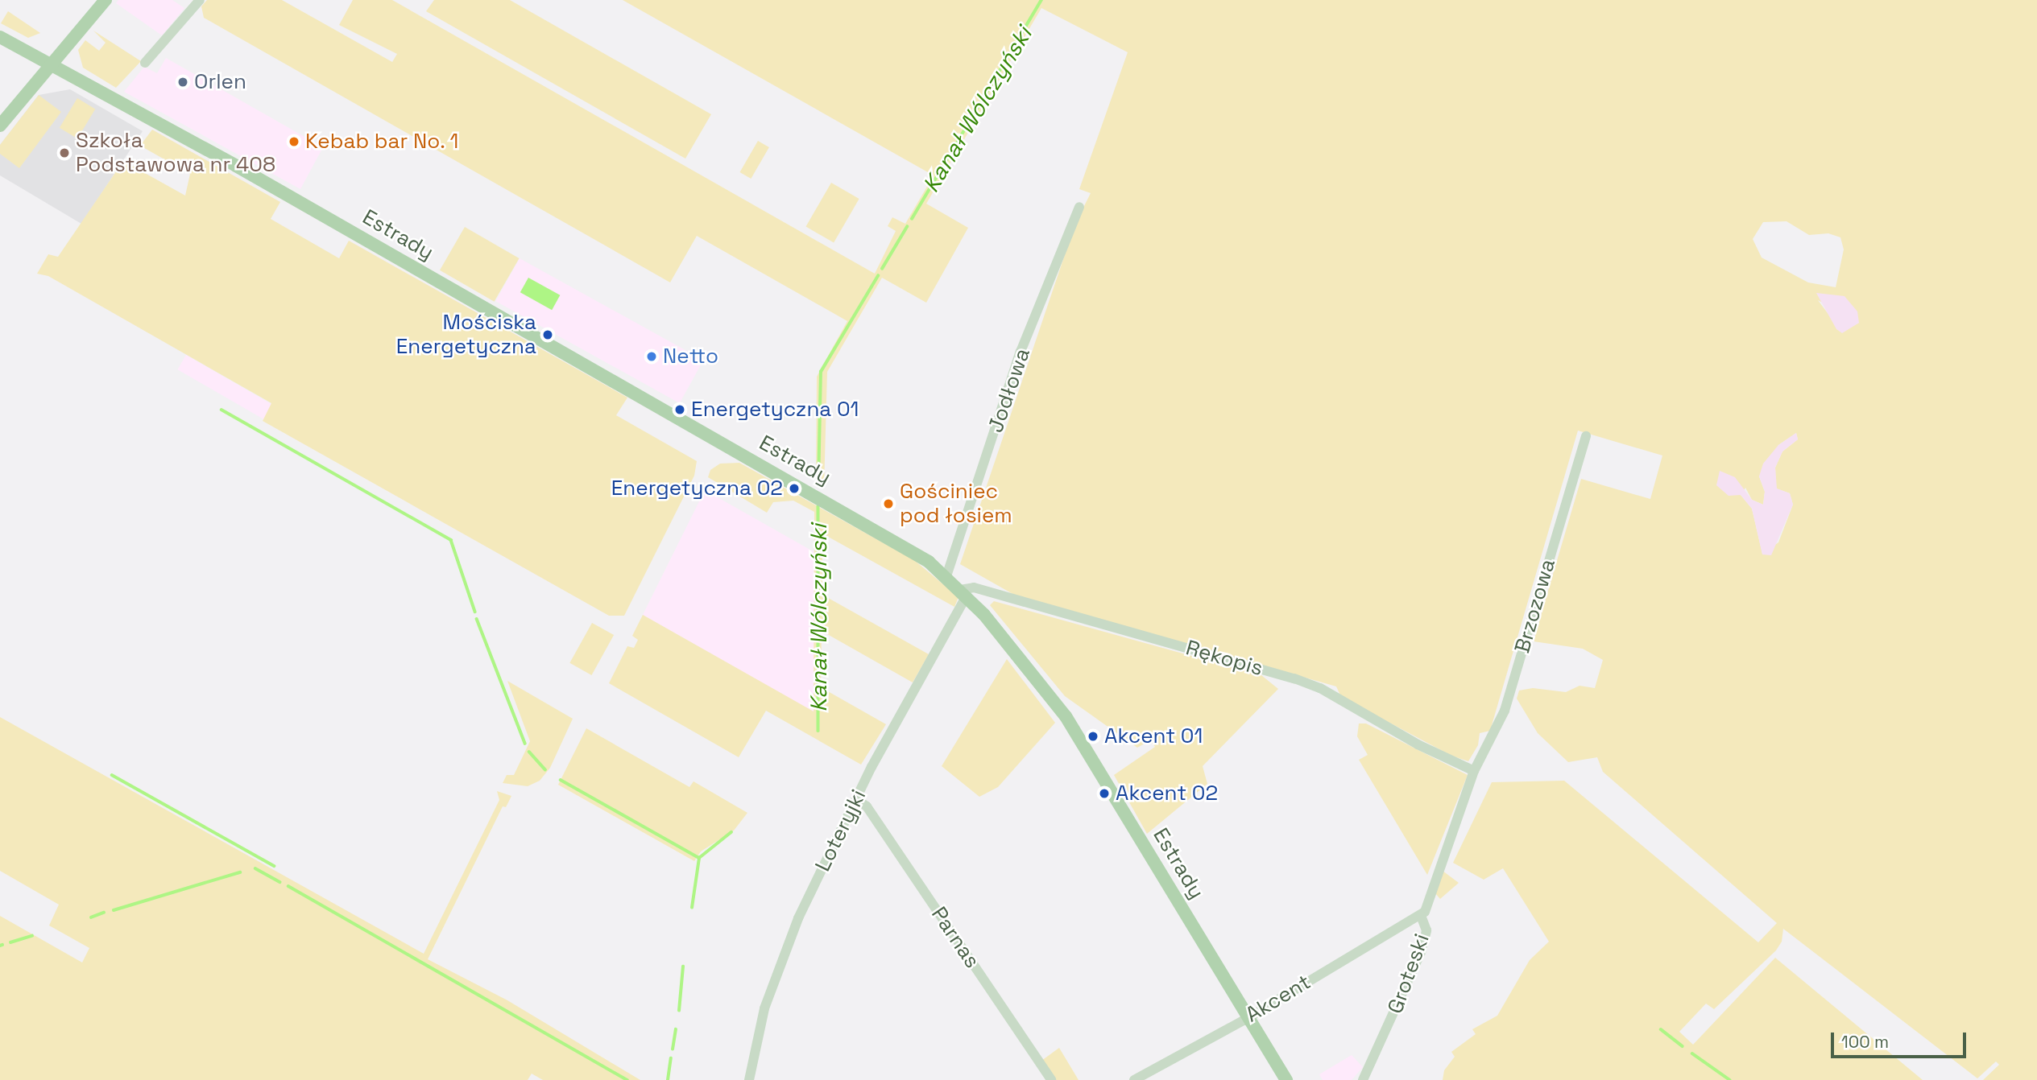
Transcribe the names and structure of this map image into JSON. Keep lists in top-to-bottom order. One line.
{"streets":{"main road":["Estrady"],"street":["Jodłowa","Brzozowa","Rękopis","Loteryjki","Parnas","Groteski","Akcent"]},"crossings":[["Estrady","Jodłowa"],["Estrady","Rękopis"],["Estrady","Loteryjki"],["Estrady","Akcent"],["Brzozowa","Rękopis"],["Brzozowa","Groteski"],["Rękopis","Loteryjki"],["Rękopis","Groteski"],["Loteryjki","Parnas"],["Groteski","Akcent"]],"water":["Kanał Wólczyński"],"places":["Orlen","Kebab bar No. 1","Szkoła Podstawowa nr 408","Mościska Energetyczna","Netto","Energetyczna 01","Energetyczna 02","Gościniec pod łosiem","Akcent 01","Akcent 02"],"scale_bar":"100 m"}
